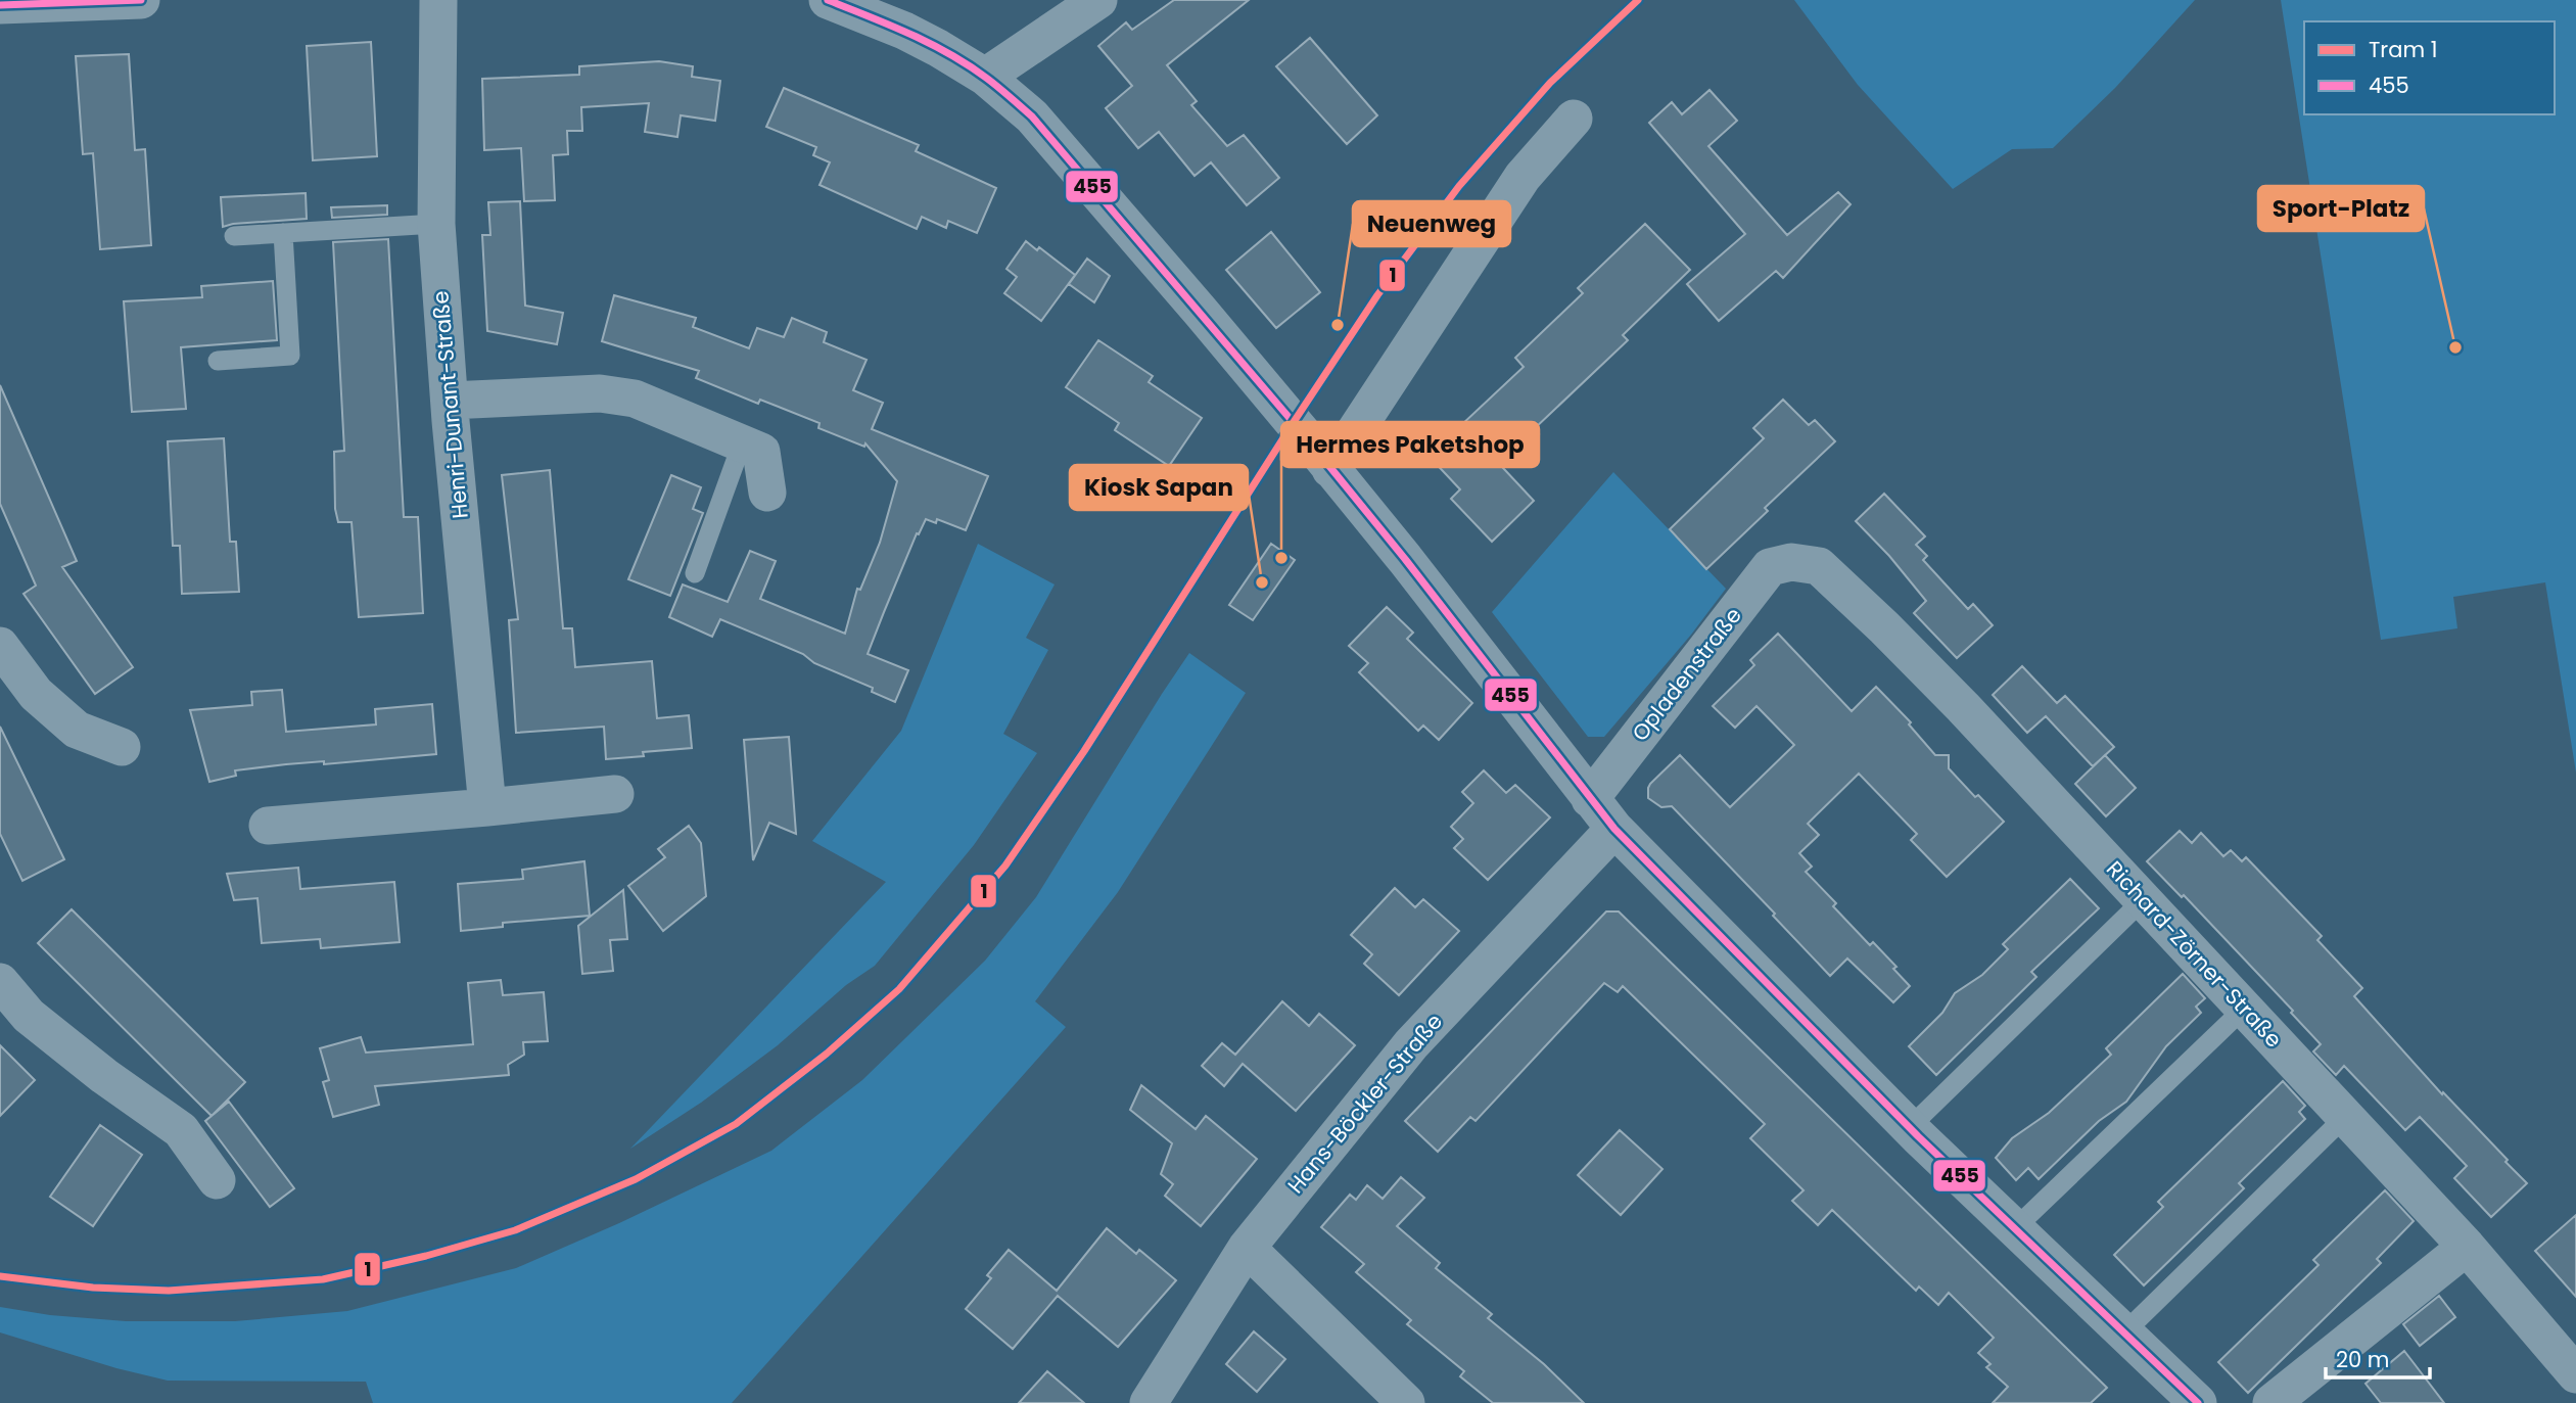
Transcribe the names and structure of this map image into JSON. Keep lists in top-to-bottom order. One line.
{"streets":{"street":["Henri-Dunant-Straße","Opladenstraße","Richard-Zörner-Straße","Hans-Böckler-Straße"]},"crossings":[["Opladenstraße","Richard-Zörner-Straße"]],"places":["Neuenweg","Sport-Platz","Hermes Paketshop","Kiosk Sapan"],"lines":["tram line 1","transit line 455"],"legend":["Tram 1","455"],"scale_bar":"20 m"}
